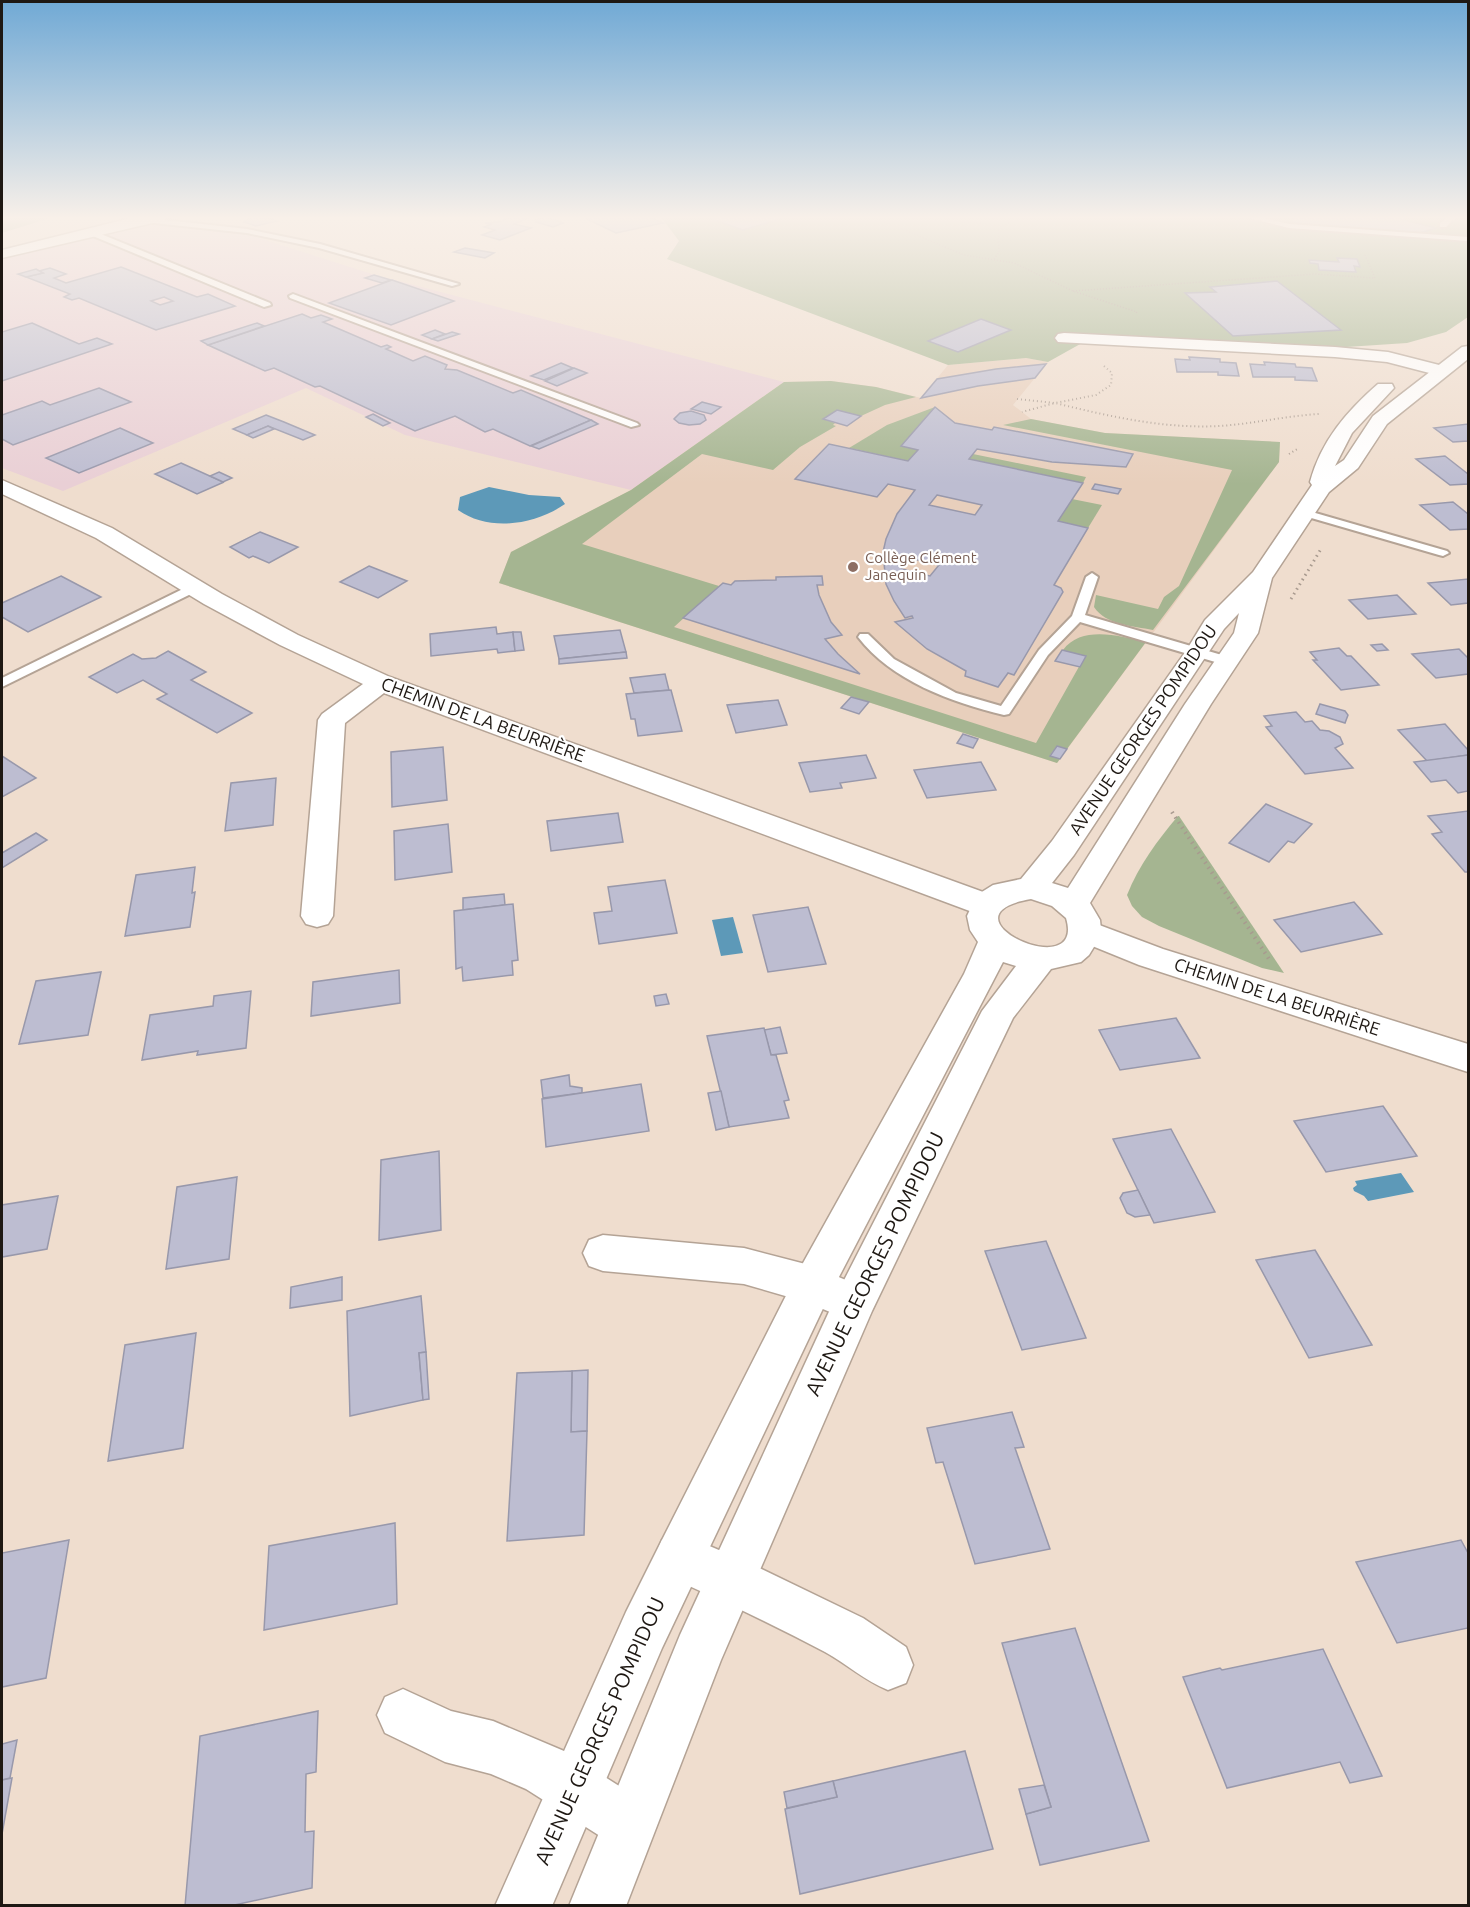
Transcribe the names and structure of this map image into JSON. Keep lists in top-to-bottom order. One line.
{"streets":{"street":["CHEMIN DE LA BEURRIÈRE","AVENUE GEORGES POMPIDOU"]},"crossings":[["CHEMIN DE LA BEURRIÈRE","AVENUE GEORGES POMPIDOU"]],"places":["Collège Clément Janequin"]}
